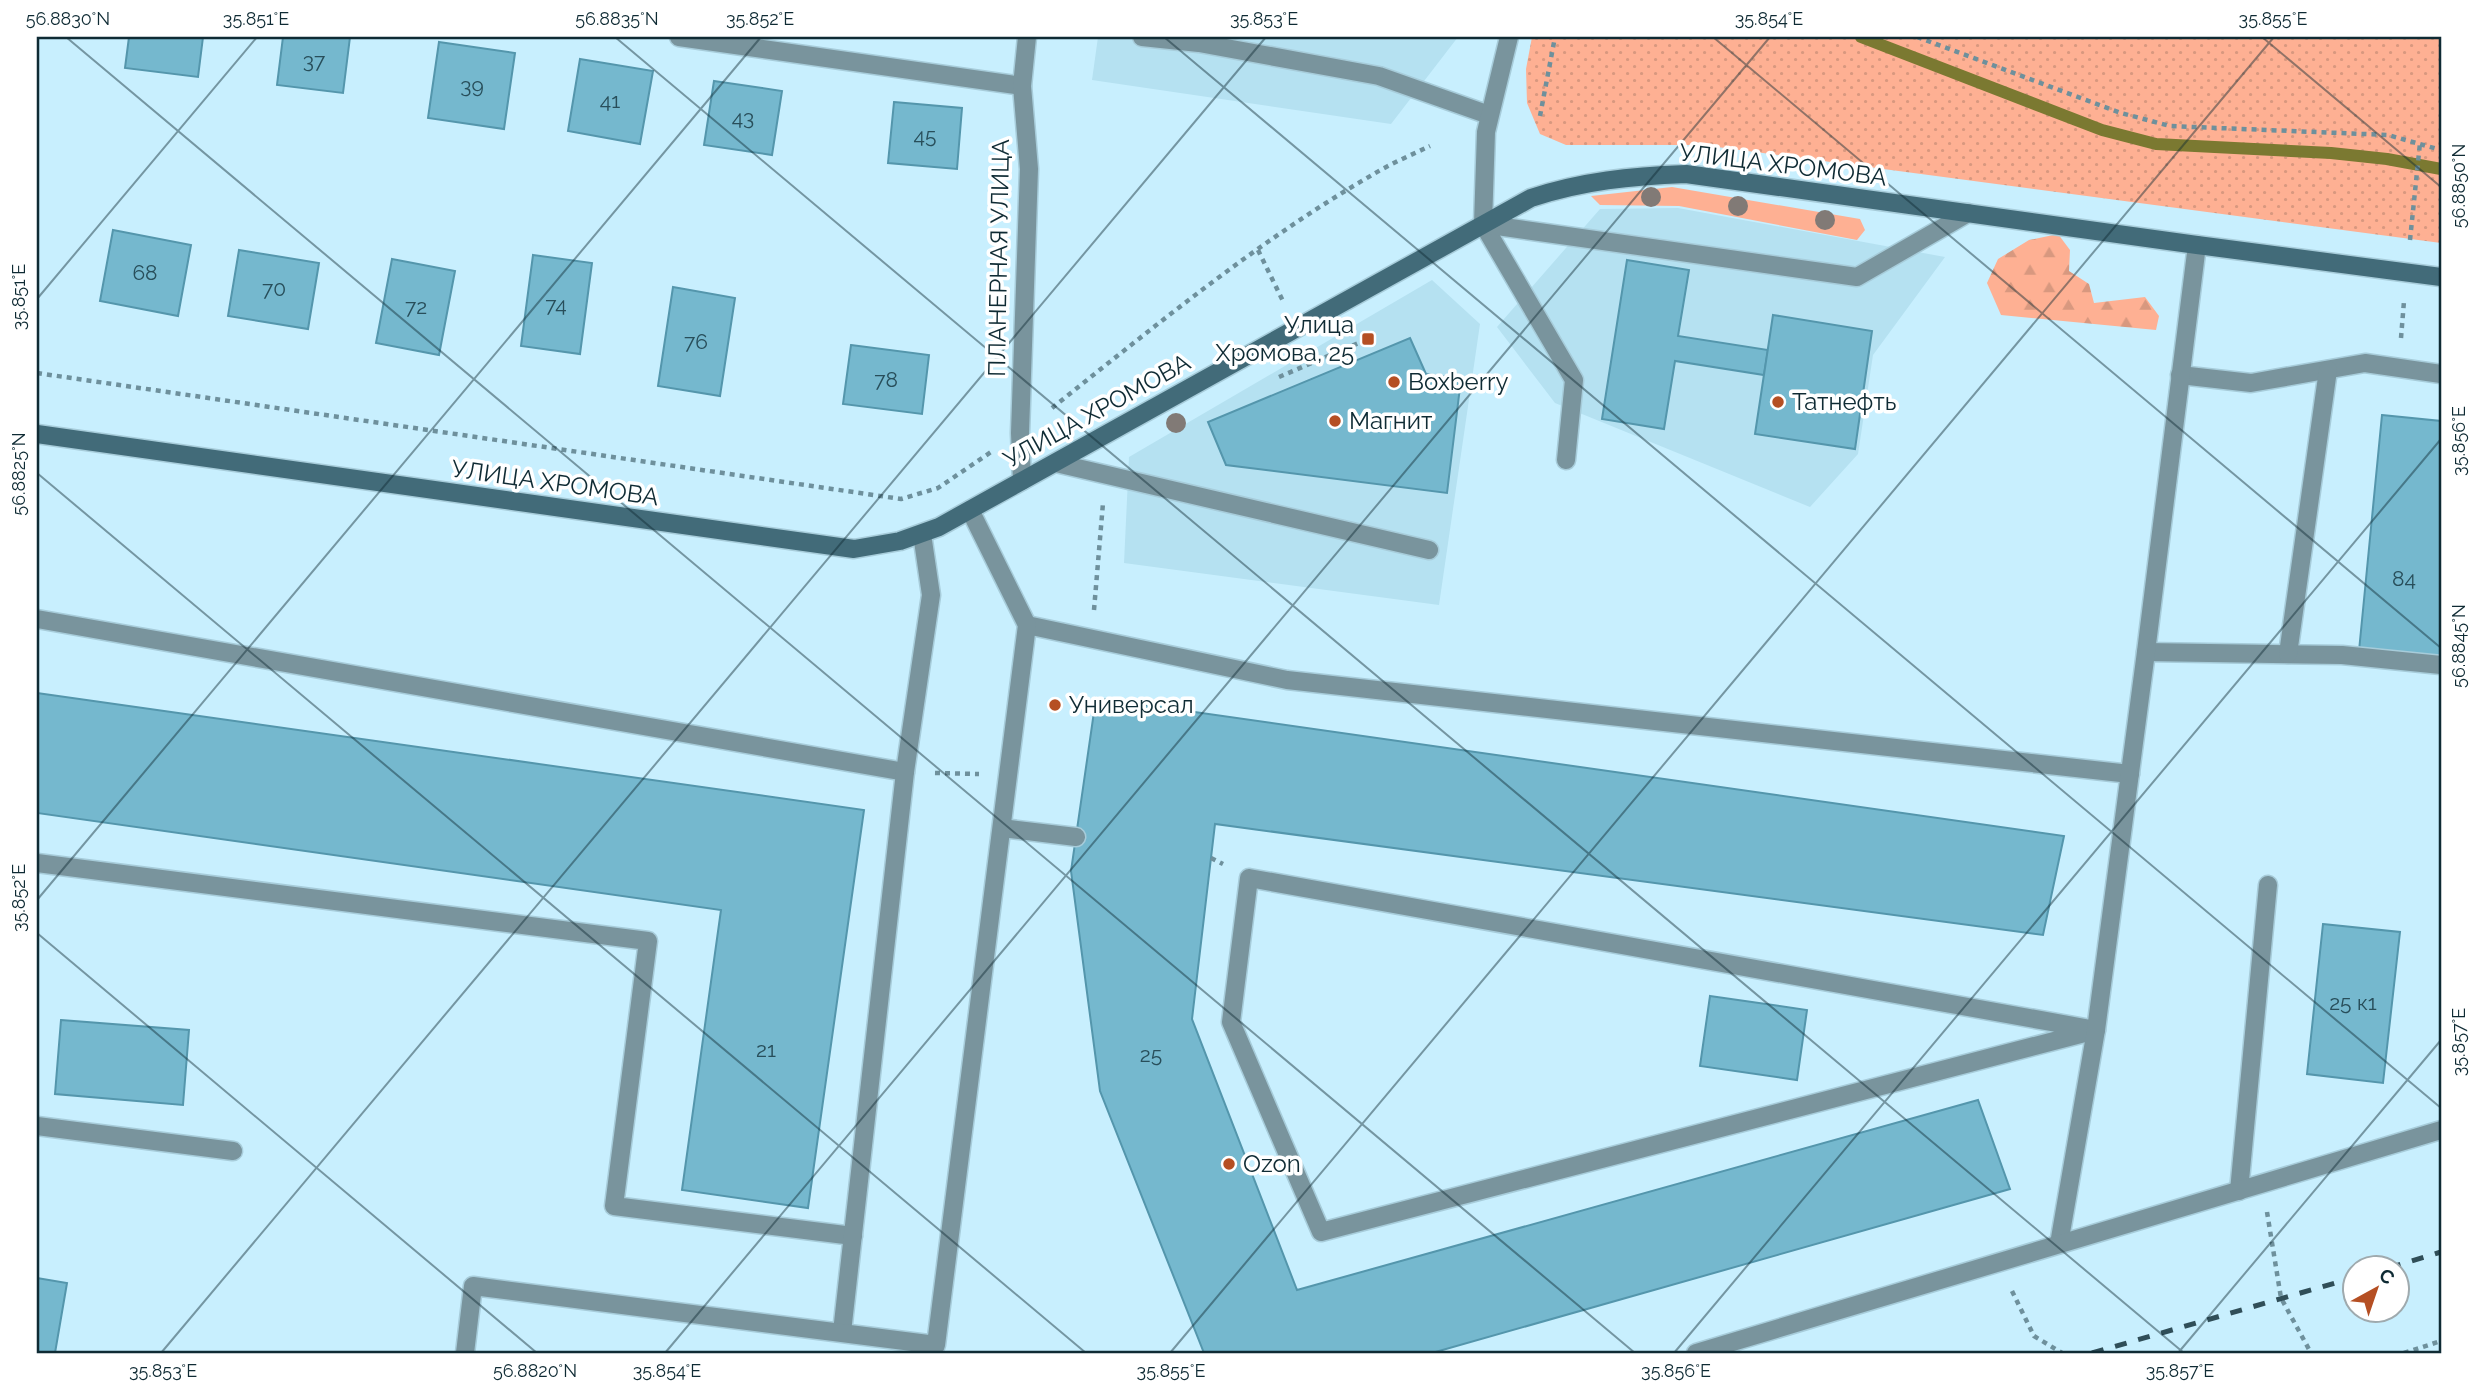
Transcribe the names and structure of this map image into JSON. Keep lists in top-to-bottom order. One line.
{"streets":{"main road":["УЛИЦА ХРОМОВА"],"street":["ПЛАНЕРНАЯ УЛИЦА"]},"crossings":[["УЛИЦА ХРОМОВА","ПЛАНЕРНАЯ УЛИЦА"]],"places":{"transit":["Улица Хромова, 25"],"other":["Boxberry","Татнефть","Магнит","Универсал","Ozon"]},"house_numbers":["37","39","41","43","45","68","70","74","72","76","78","84","25 к1","21","25"],"north":"top right","coordinates":["56.8830°N","35.851°E","56.8835°N","35.852°E","35.853°E","35.854°E","35.855°E","56.8850°N","35.856°E","56.8825°N","56.8845°N","35.857°E","56.8820°N"]}
